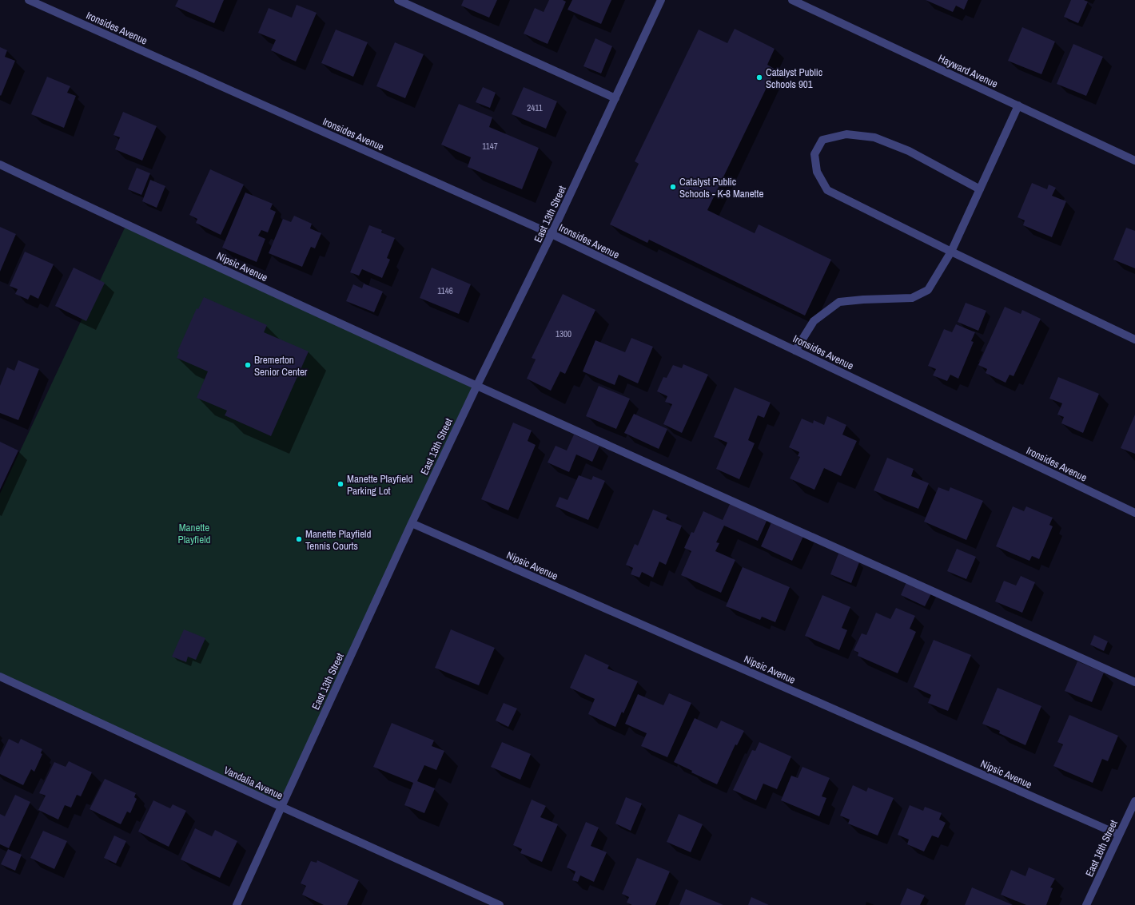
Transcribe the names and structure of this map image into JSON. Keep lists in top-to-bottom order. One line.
{"streets":{"street":["Ironsides Avenue","Hayward Avenue","East 13th Street","Nipsic Avenue","Vandalia Avenue","East 16th Street"]},"crossings":[["Ironsides Avenue","East 13th Street"],["East 13th Street","Nipsic Avenue"],["East 13th Street","Vandalia Avenue"],["Nipsic Avenue","East 16th Street"]],"parks":["Manette Playfield"],"places":["Catalyst Public Schools 901","Catalyst Public Schools - K-8 Manette","Bremerton Senior Center","Manette Playfield Parking Lot","Manette Playfield Tennis Courts"],"house_numbers":["2411","1147","1146","1300"]}
